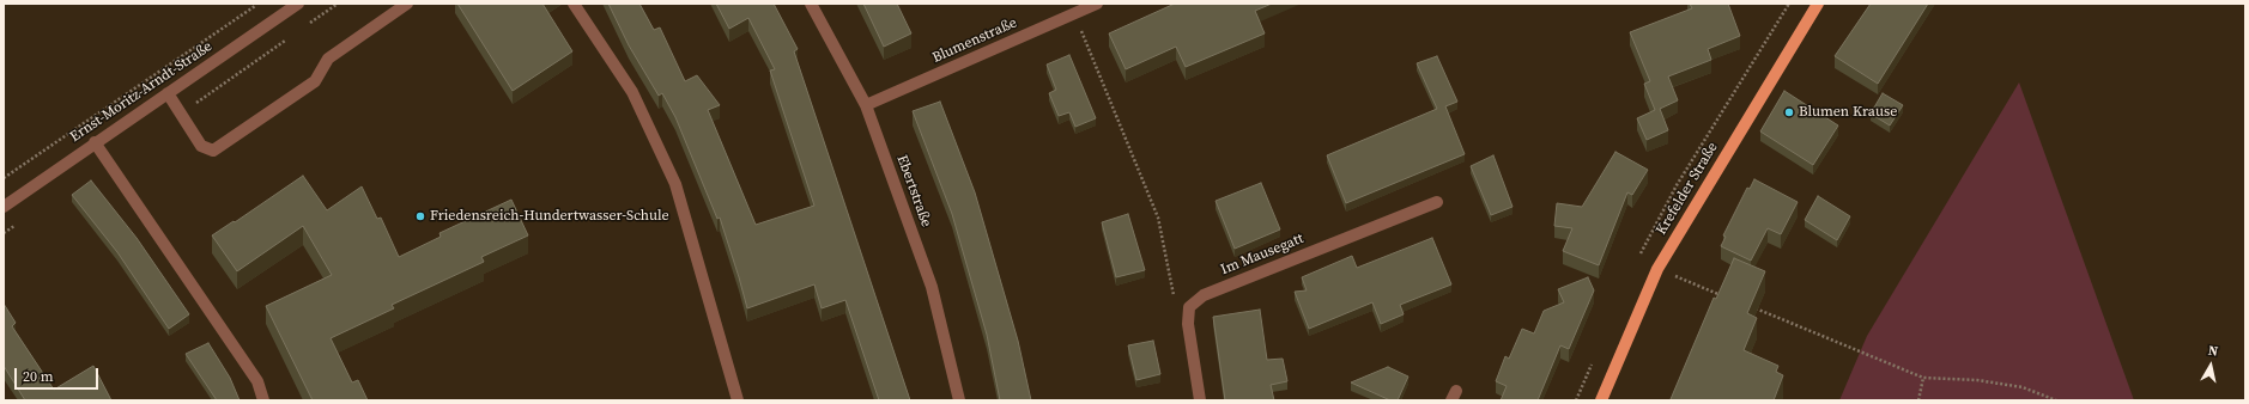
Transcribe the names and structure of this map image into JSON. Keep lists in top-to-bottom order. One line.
{"streets":{"main road":["Krefelder Straße"],"street":["Blumenstraße","Ernst-Moritz-Arndt-Straße","Ebertstraße","Im Mausegatt"]},"crossings":[["Blumenstraße","Ebertstraße"]],"places":["Blumen Krause","Friedensreich-Hundertwasser-Schule"],"scale_bar":"20 m","north":"top"}
